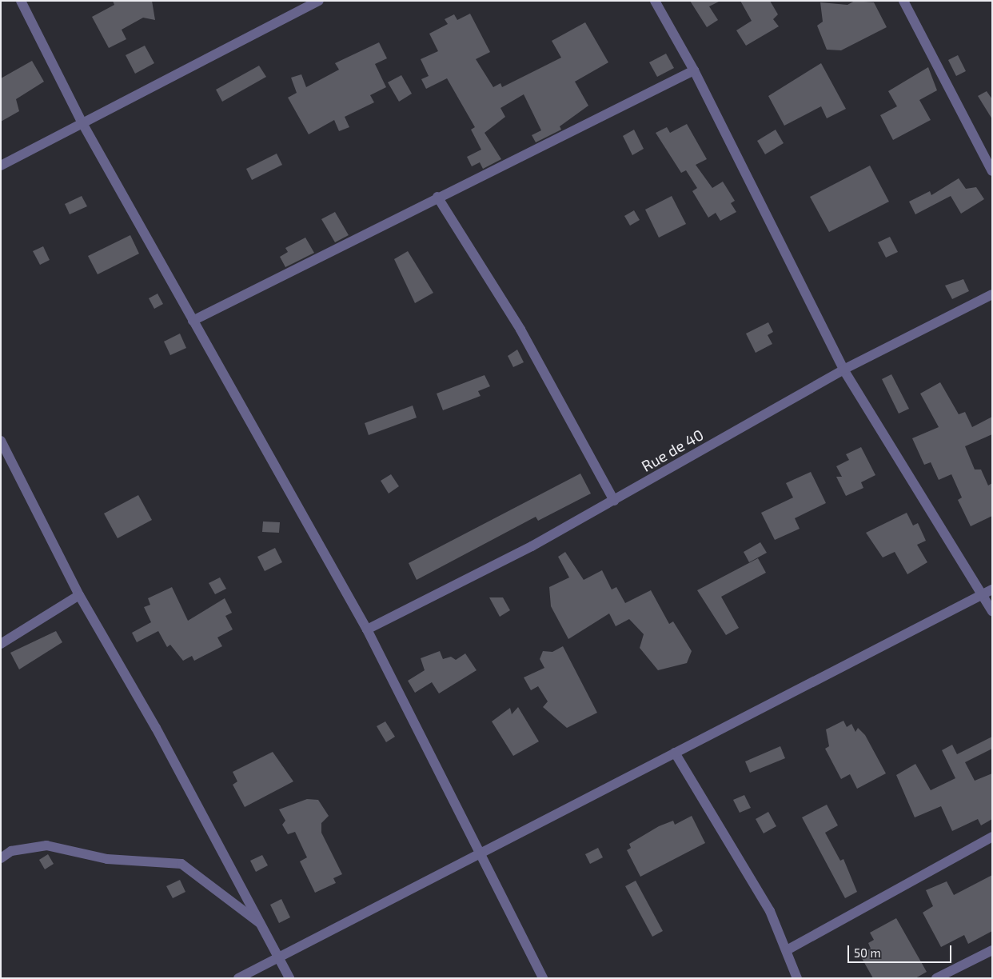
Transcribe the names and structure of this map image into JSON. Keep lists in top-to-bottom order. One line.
{"streets":{"street":["Rue de 40"]},"scale_bar":"50 m"}
